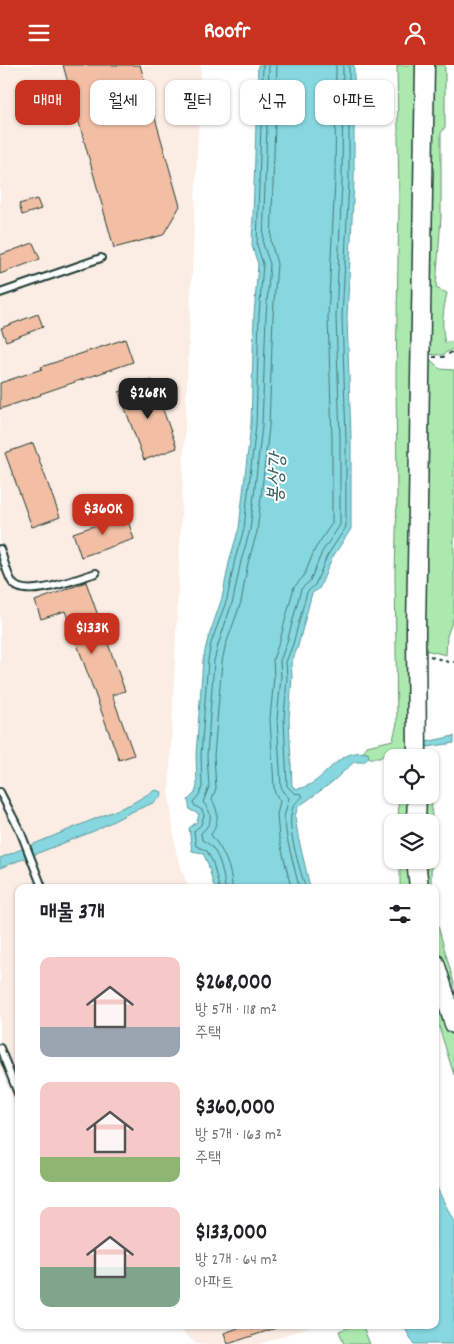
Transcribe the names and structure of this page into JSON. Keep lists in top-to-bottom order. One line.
{"water":["봉상강"],"page":{"header":"Roofr","chip":["매매","월세","필터","신규","아파트"],"price":["$268K","$360K","$133K"],"heading":"매물 3개","list":[{"name":"$268,000","note":"방 5개 · 118 m² · 주택"},{"name":"$360,000","note":"방 5개 · 163 m² · 주택"},{"name":"$133,000","note":"방 2개 · 64 m² · 아파트"}]}}
